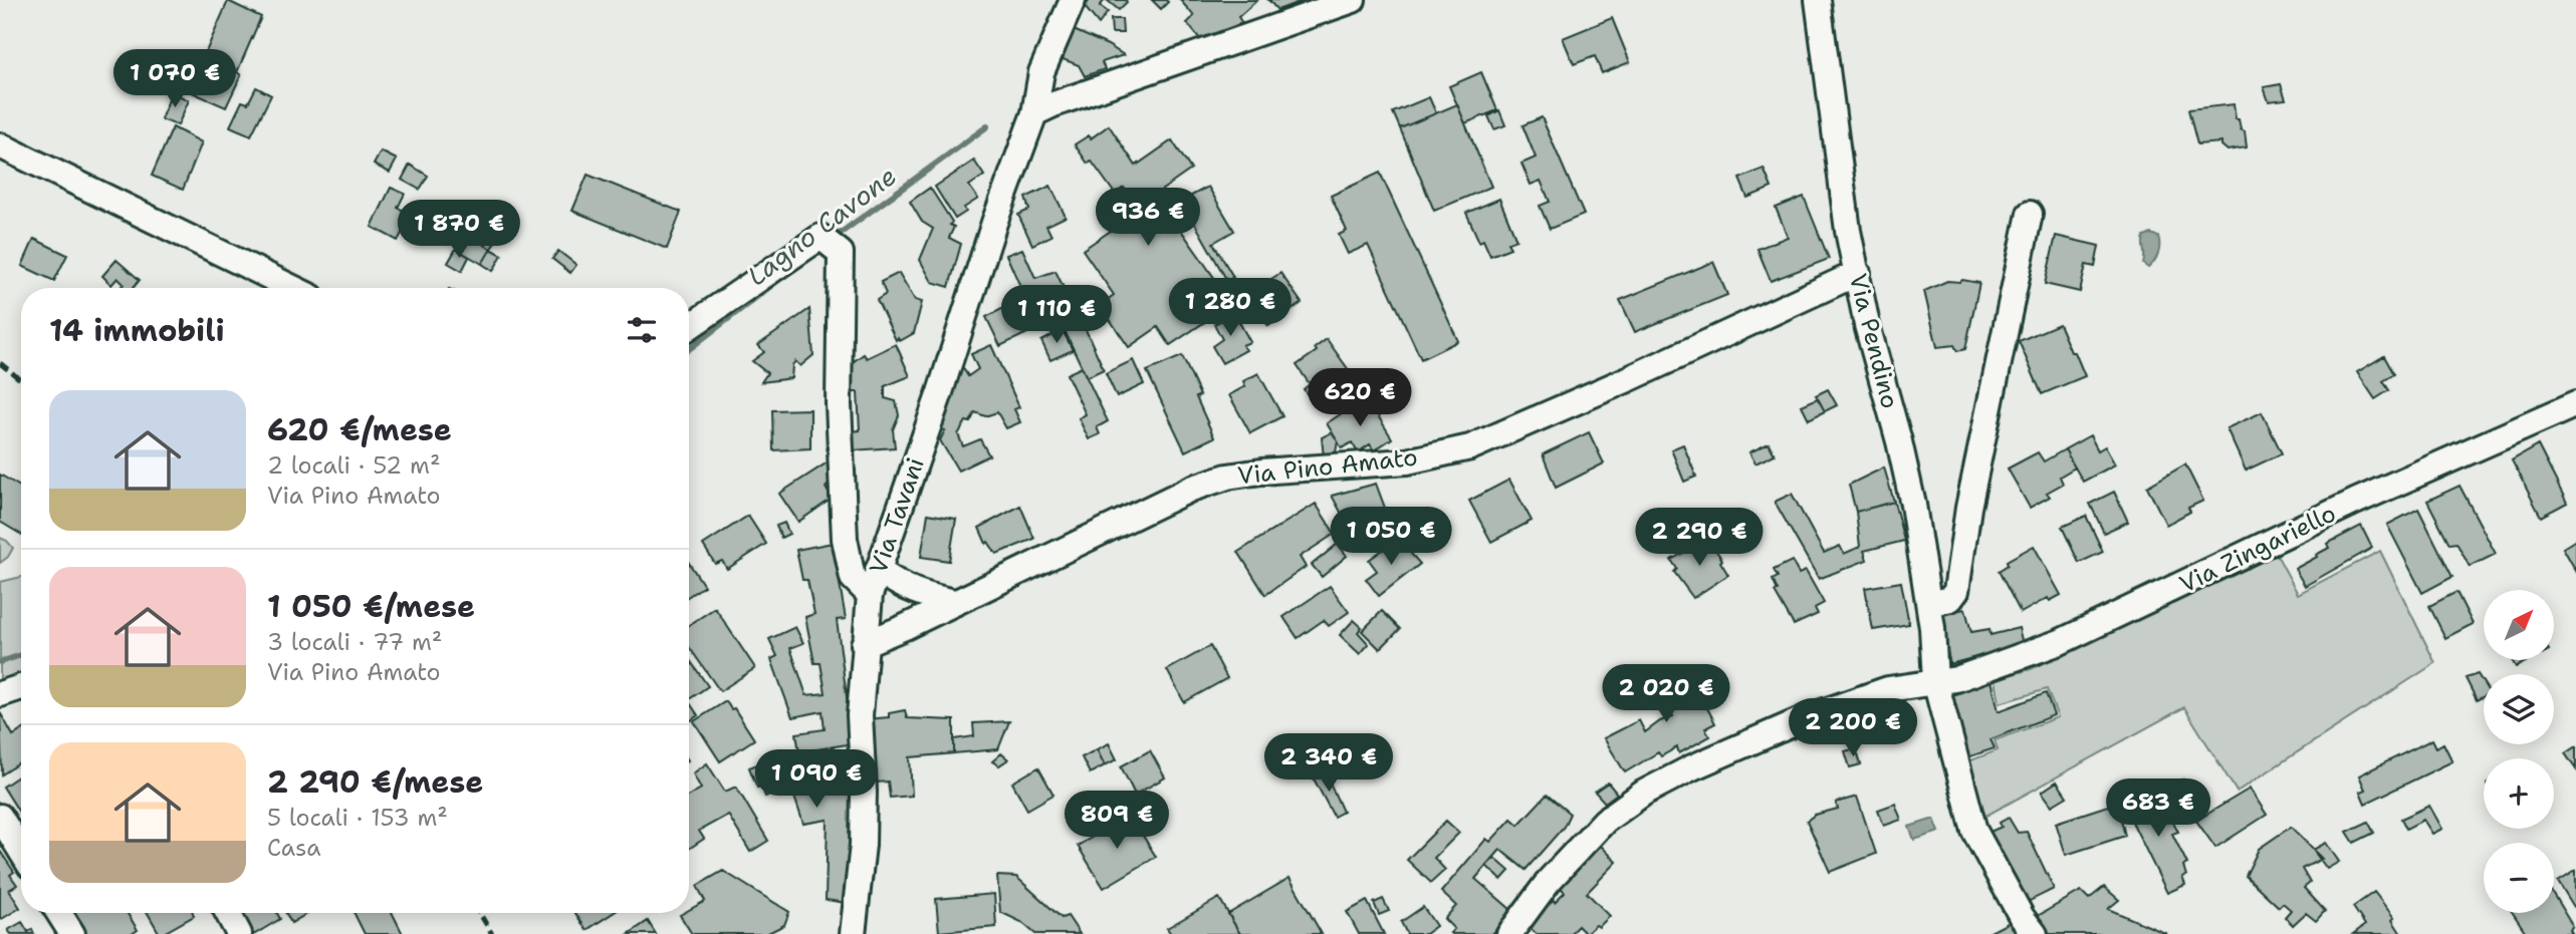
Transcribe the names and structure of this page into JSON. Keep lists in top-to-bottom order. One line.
{"streets":{"street":["Via Pendino","Via Pino Amato","Via Tavani","Via Zingariello"]},"crossings":[["Via Pendino","Via Pino Amato"],["Via Pendino","Via Zingariello"],["Via Pino Amato","Via Tavani"]],"water":["Lagno Cavone"],"north":"top right","page":{"price":["1 070 €","936 €","1 870 €","1 280 €","1 110 €","620 €","1 050 €","2 290 €","2 020 €","2 200 €","2 340 €","1 090 €","683 €","809 €"],"heading":"14 immobili","list":[{"name":"620 €/mese","note":"2 locali · 52 m² · Via Pino Amato"},{"name":"1 050 €/mese","note":"3 locali · 77 m² · Via Pino Amato"},{"name":"2 290 €/mese","note":"5 locali · 153 m² · Casa"}],"map_buttons":["+","−"]}}
